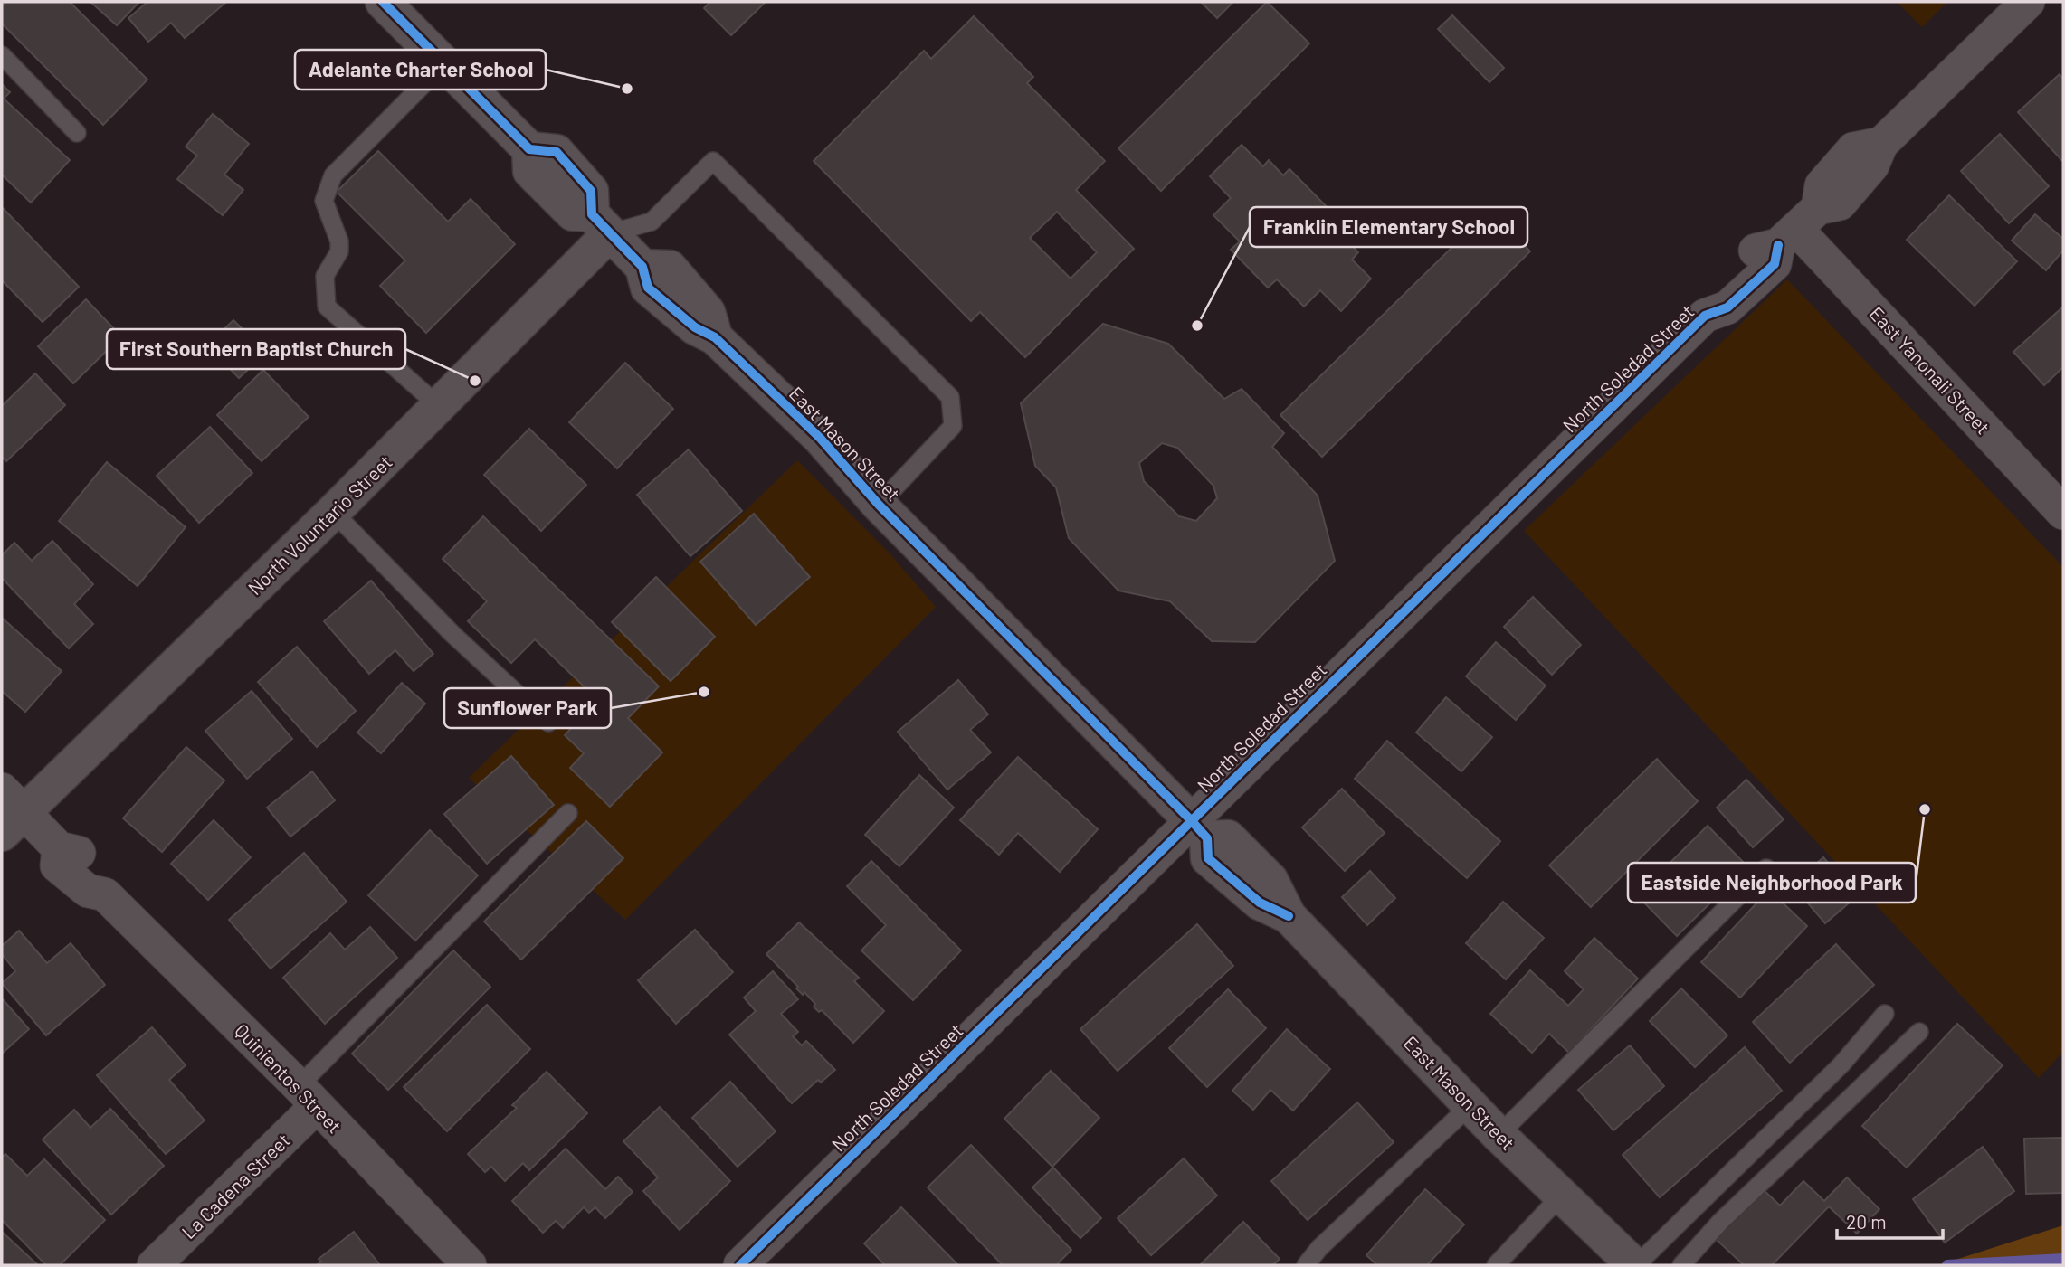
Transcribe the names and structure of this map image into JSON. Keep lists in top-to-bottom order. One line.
{"streets":{"street":["North Soledad Street","East Yanonali Street","East Mason Street","North Voluntario Street","Quinientos Street","La Cadena Street"]},"crossings":[["North Soledad Street","East Yanonali Street"],["North Soledad Street","East Mason Street"],["East Mason Street","North Voluntario Street"],["North Voluntario Street","Quinientos Street"],["Quinientos Street","La Cadena Street"]],"places":["Adelante Charter School","Franklin Elementary School","First Southern Baptist Church","Sunflower Park","Eastside Neighborhood Park"],"scale_bar":"20 m"}
